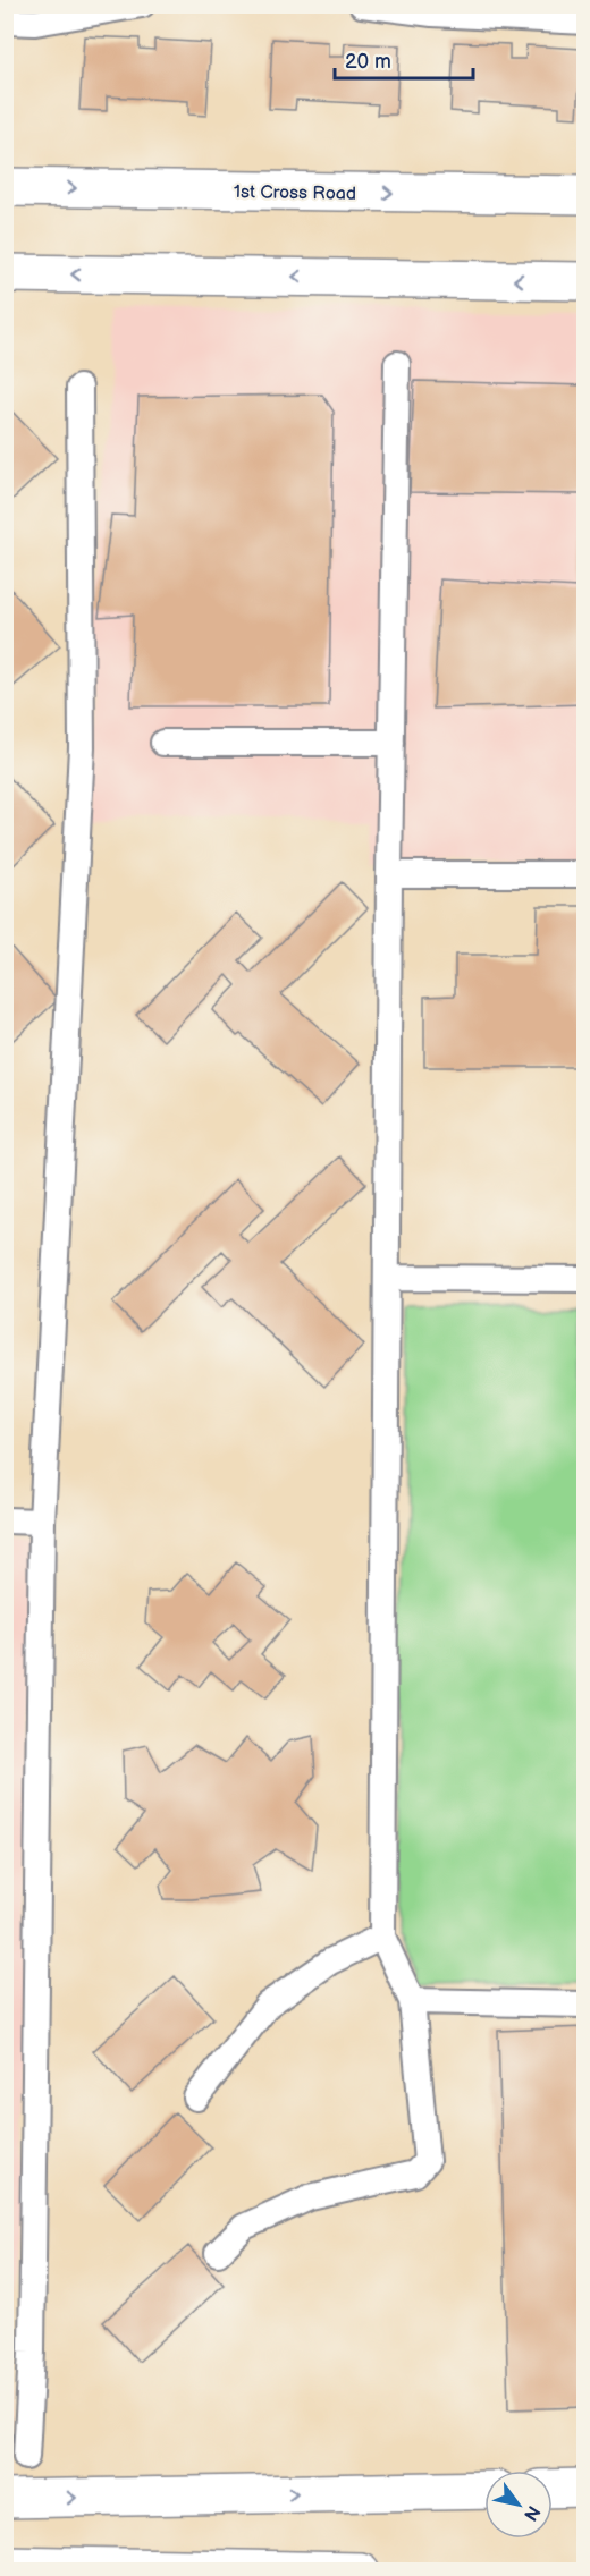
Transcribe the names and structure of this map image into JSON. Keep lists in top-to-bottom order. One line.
{"streets":{"street":["1st Cross Road"]},"scale_bar":"20 m","north":"bottom right"}
